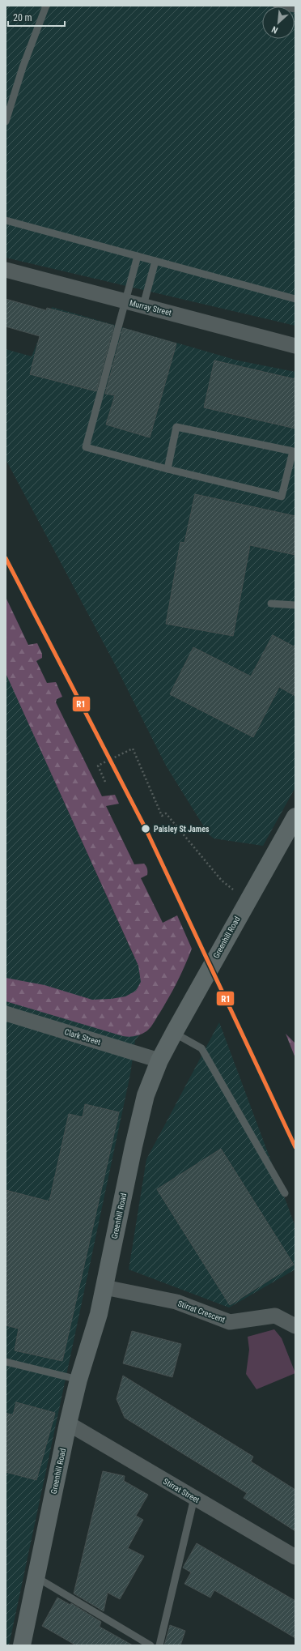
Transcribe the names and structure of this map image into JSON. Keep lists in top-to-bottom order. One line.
{"streets":{"street":["Murray Street","Greenhill Road","Clark Street","Stirrat Crescent","Stirrat Street"]},"crossings":[["Greenhill Road","Clark Street"],["Greenhill Road","Stirrat Crescent"],["Greenhill Road","Stirrat Street"]],"places":["Paisley St James"],"lines":["transit line R1"],"scale_bar":"20 m","north":"bottom left"}
